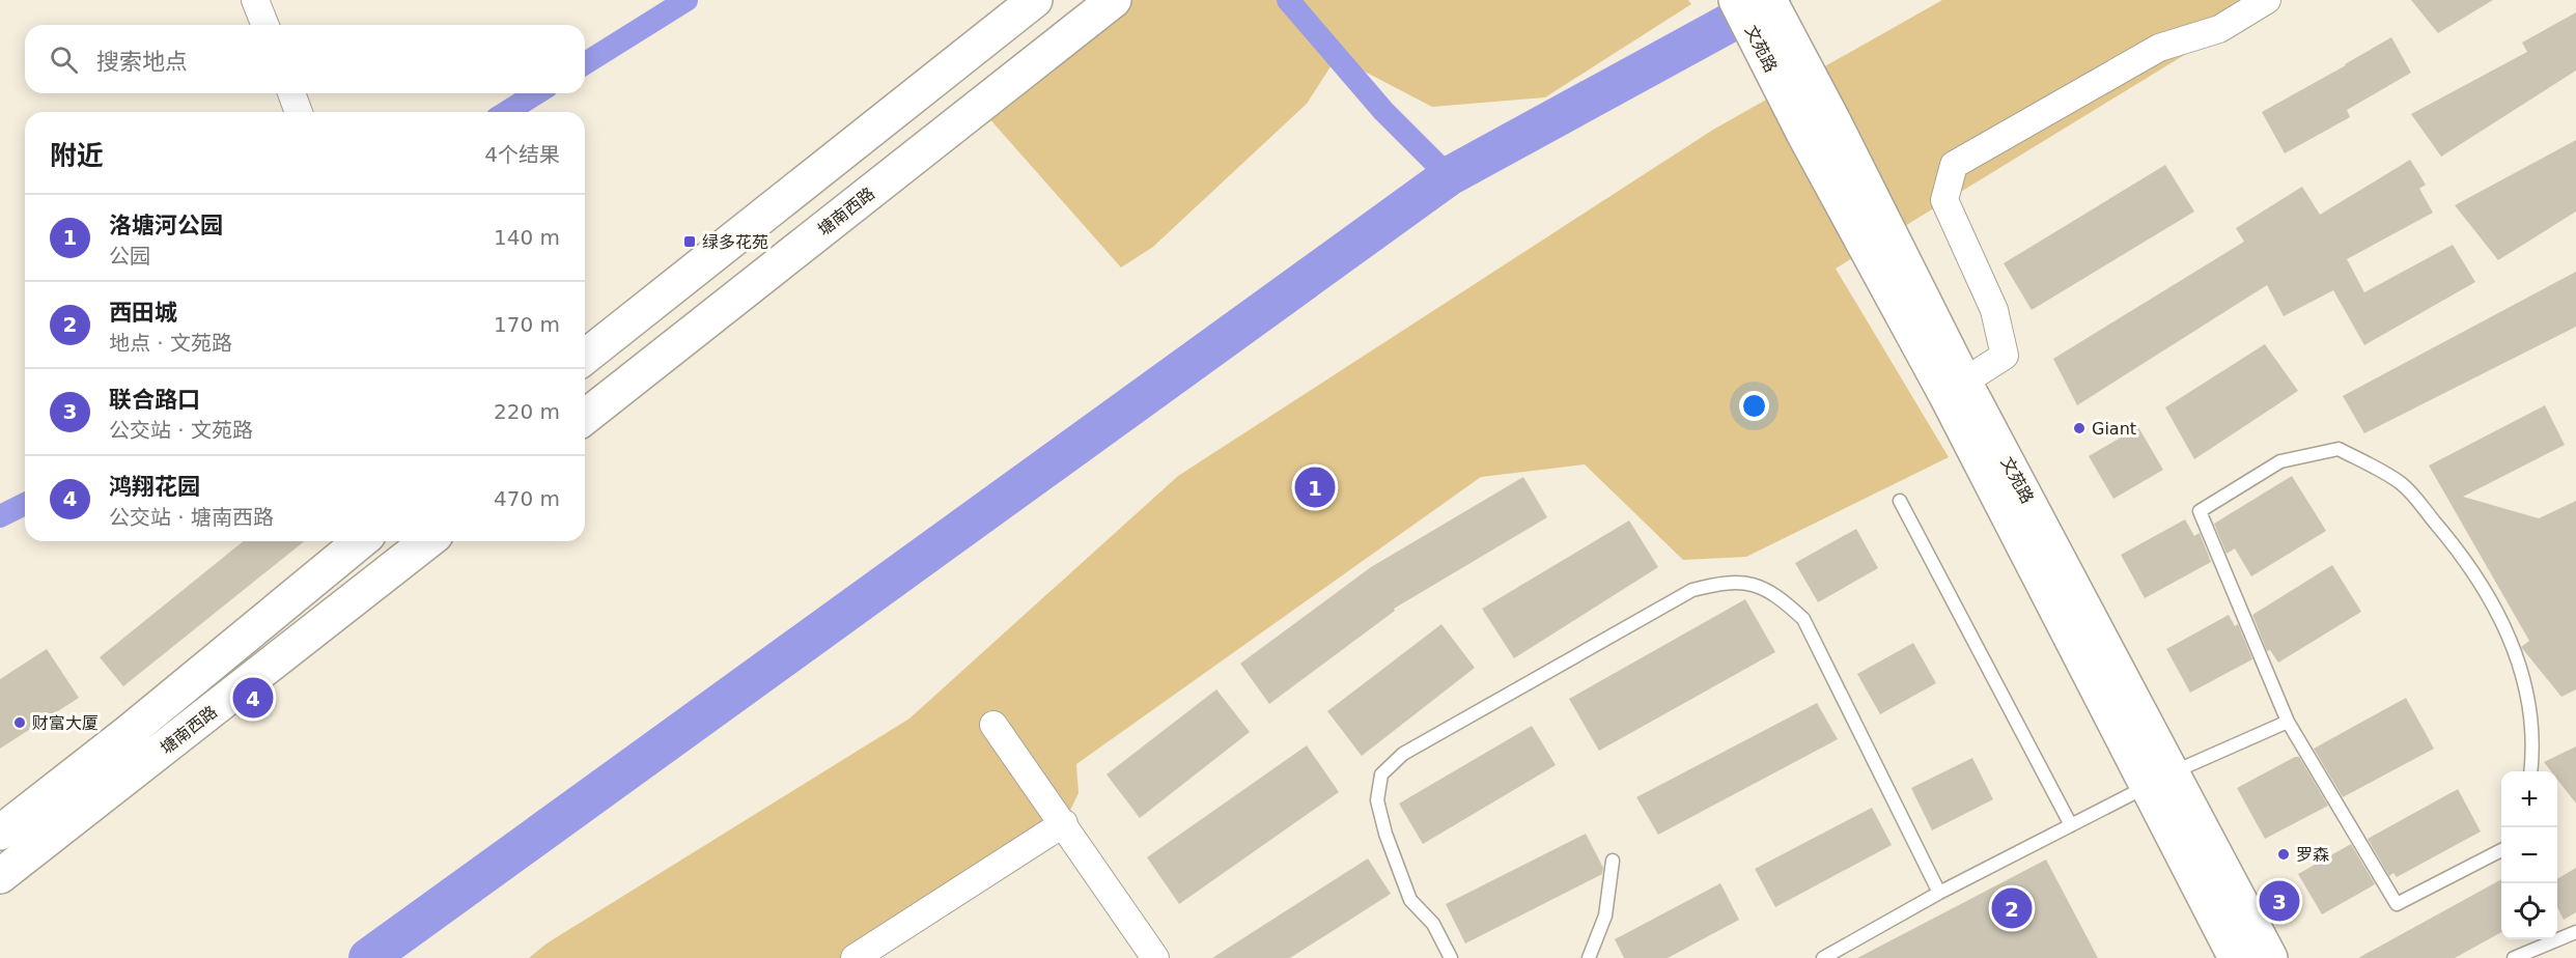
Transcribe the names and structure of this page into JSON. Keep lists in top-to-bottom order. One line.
{"streets":{"main road":["文苑路","塘南西路"]},"places":{"transit":["绿多花苑"],"other":["Giant","财富大厦","罗森"]},"page":{"search":"搜索地点","heading":["附近","4个结果"],"list":[{"mark":"1","name":"洛塘河公园","note":"公园","value":"140 m"},{"mark":"2","name":"西田城","note":"地点 · 文苑路","value":"170 m"},{"mark":"3","name":"联合路口","note":"公交站 · 文苑路","value":"220 m"},{"mark":"4","name":"鸿翔花园","note":"公交站 · 塘南西路","value":"470 m"}],"pins":["1","4","3","2"],"map_buttons":["+","−"]}}
